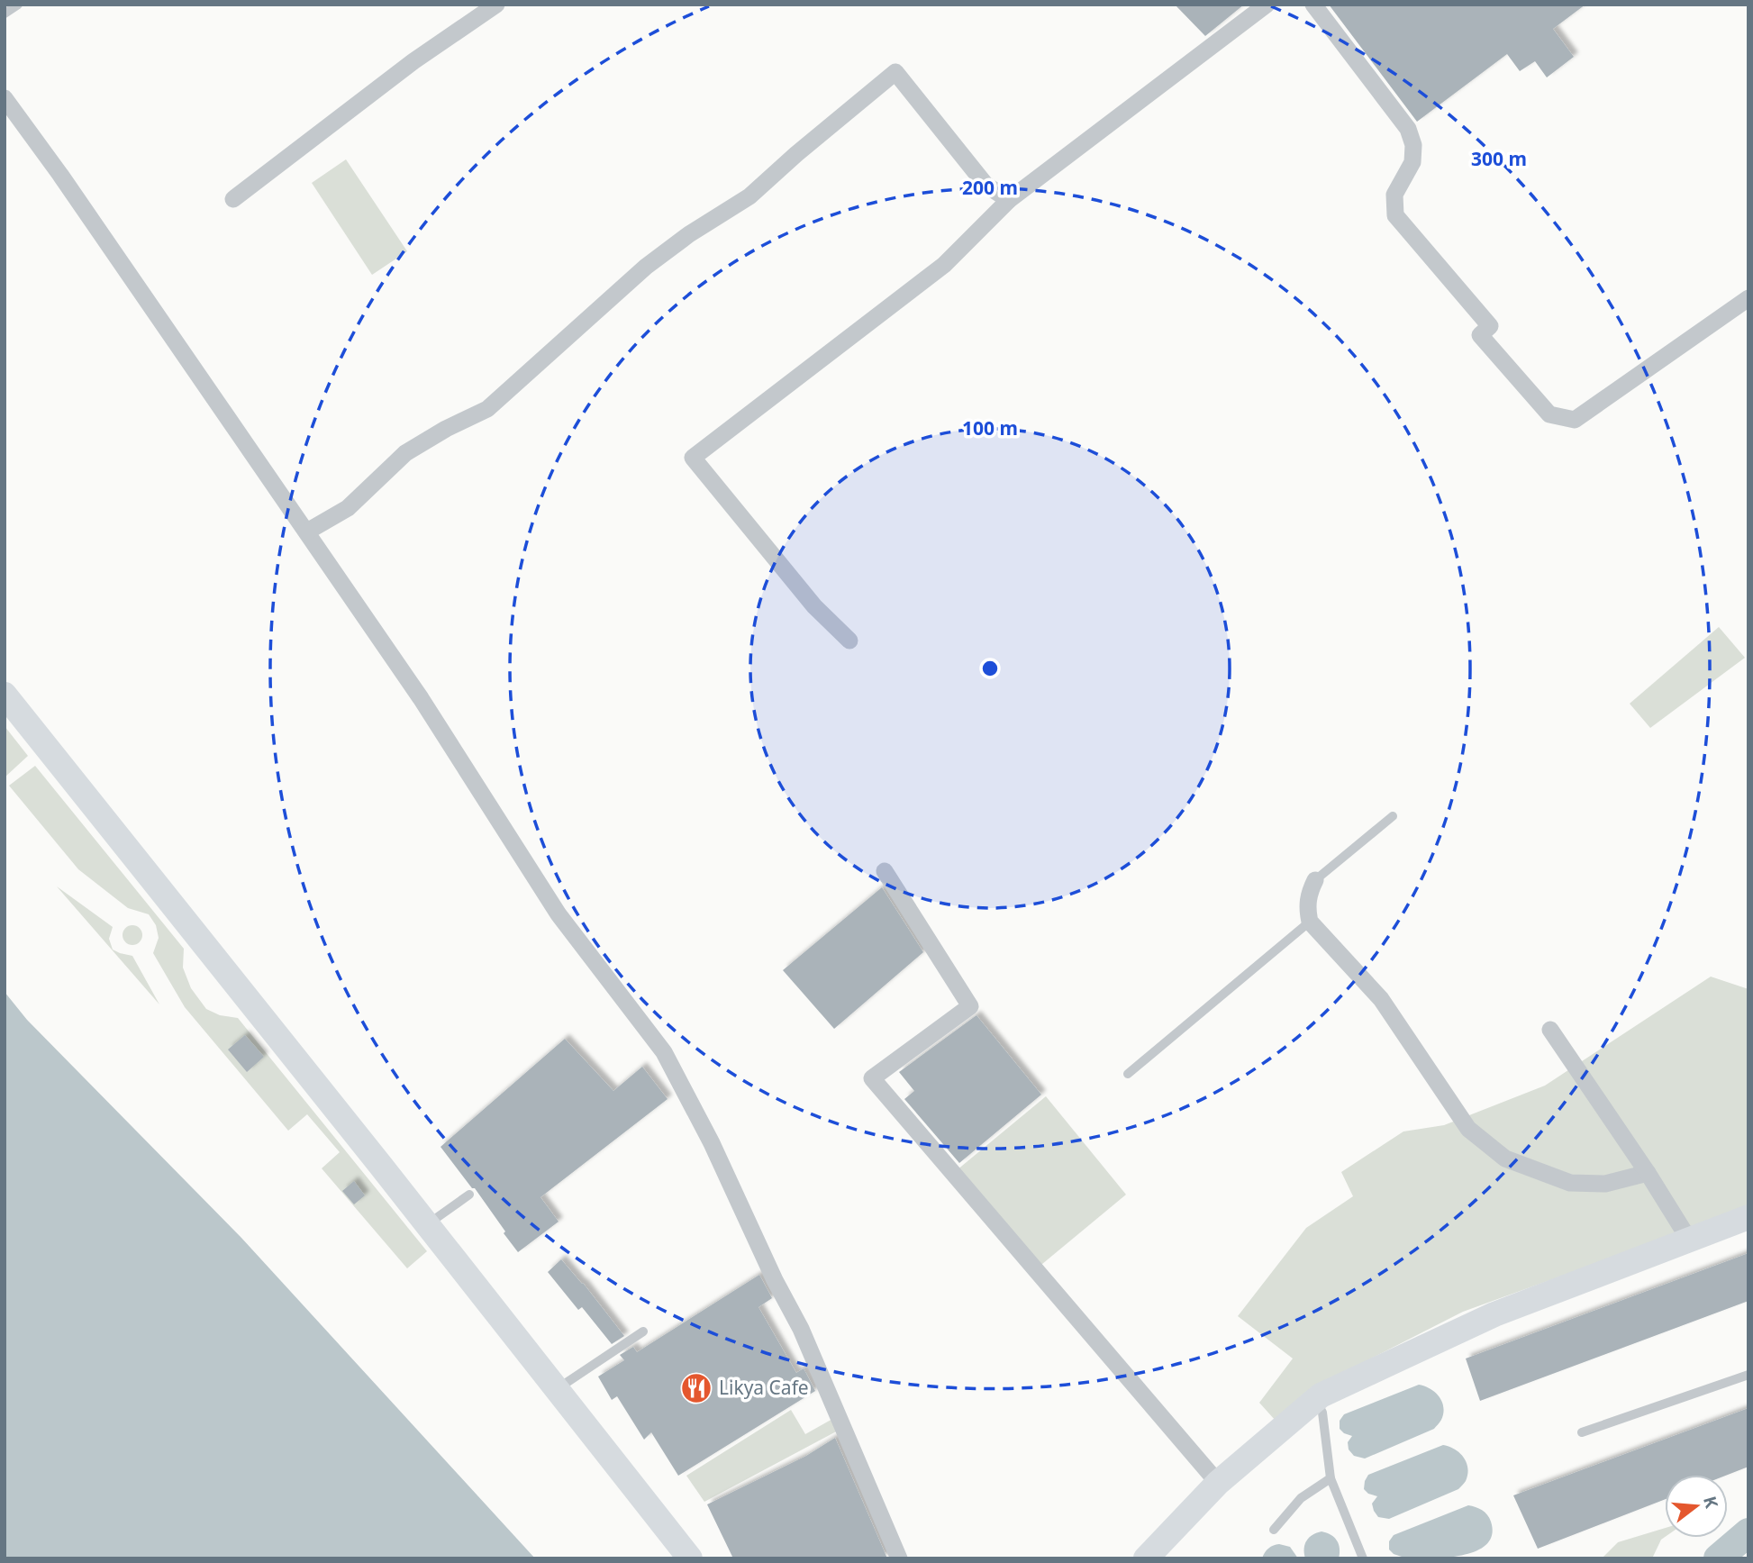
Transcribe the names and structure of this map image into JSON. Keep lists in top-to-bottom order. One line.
{"places":{"restaurant":["Likya Cafe"]},"north":"right","rings":["300 m","200 m","100 m"]}
